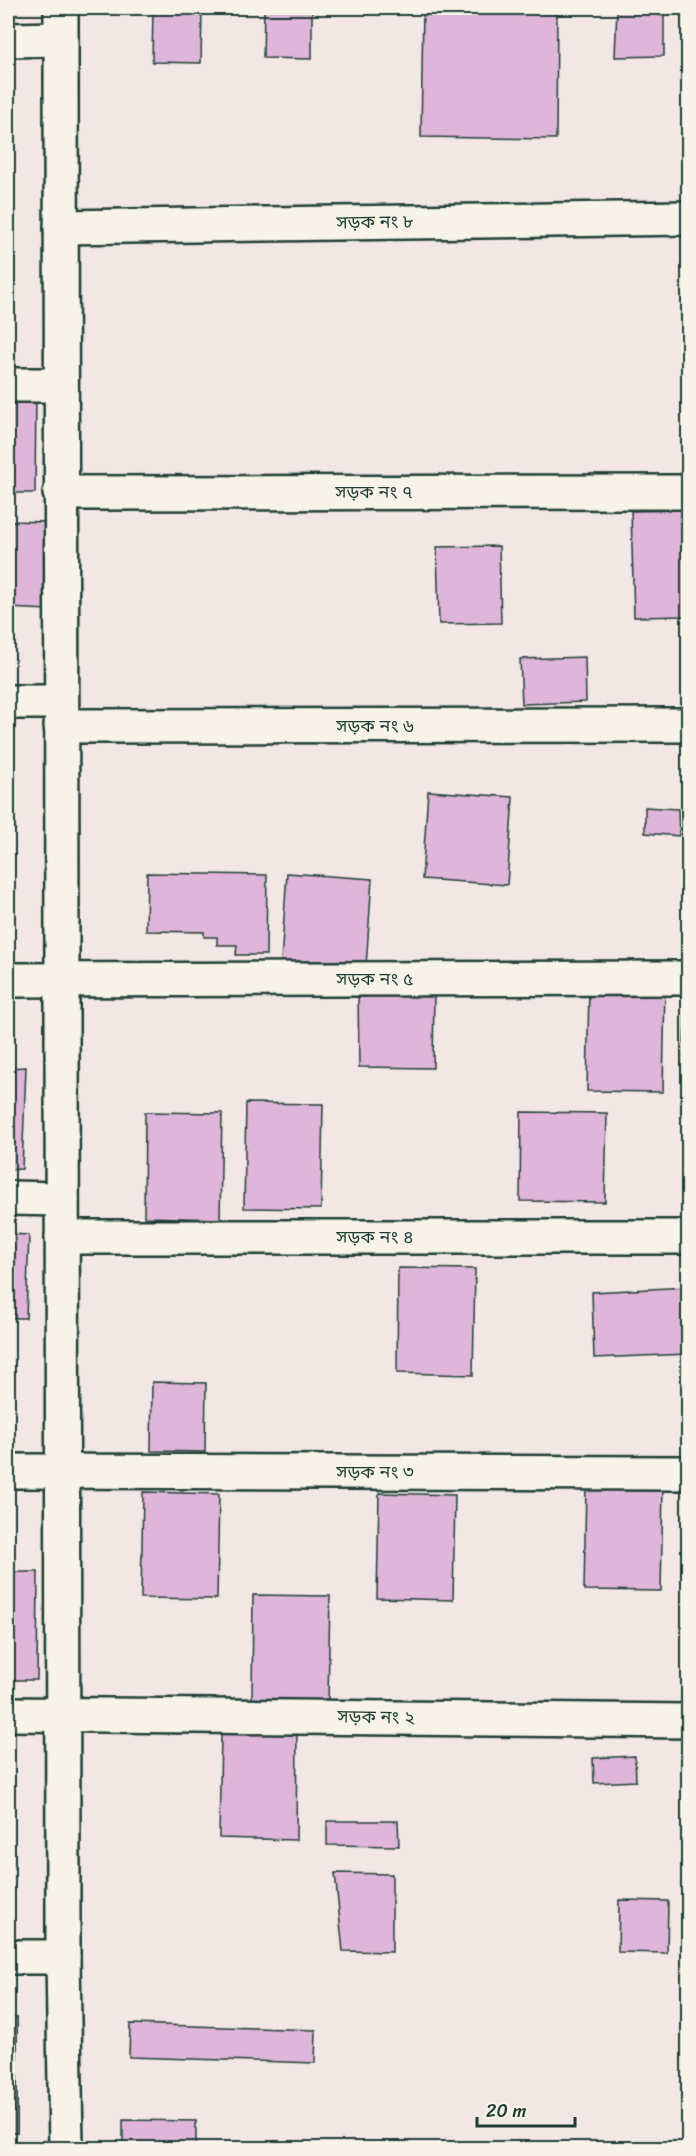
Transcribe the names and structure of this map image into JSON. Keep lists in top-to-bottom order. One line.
{"streets":{"street":["সড়ক নং ৮","সড়ক নং ৭","সড়ক নং ৬","সড়ক নং ৫","সড়ক নং ৪","সড়ক নং ৩","সড়ক নং ২"]},"scale_bar":"20 m"}
